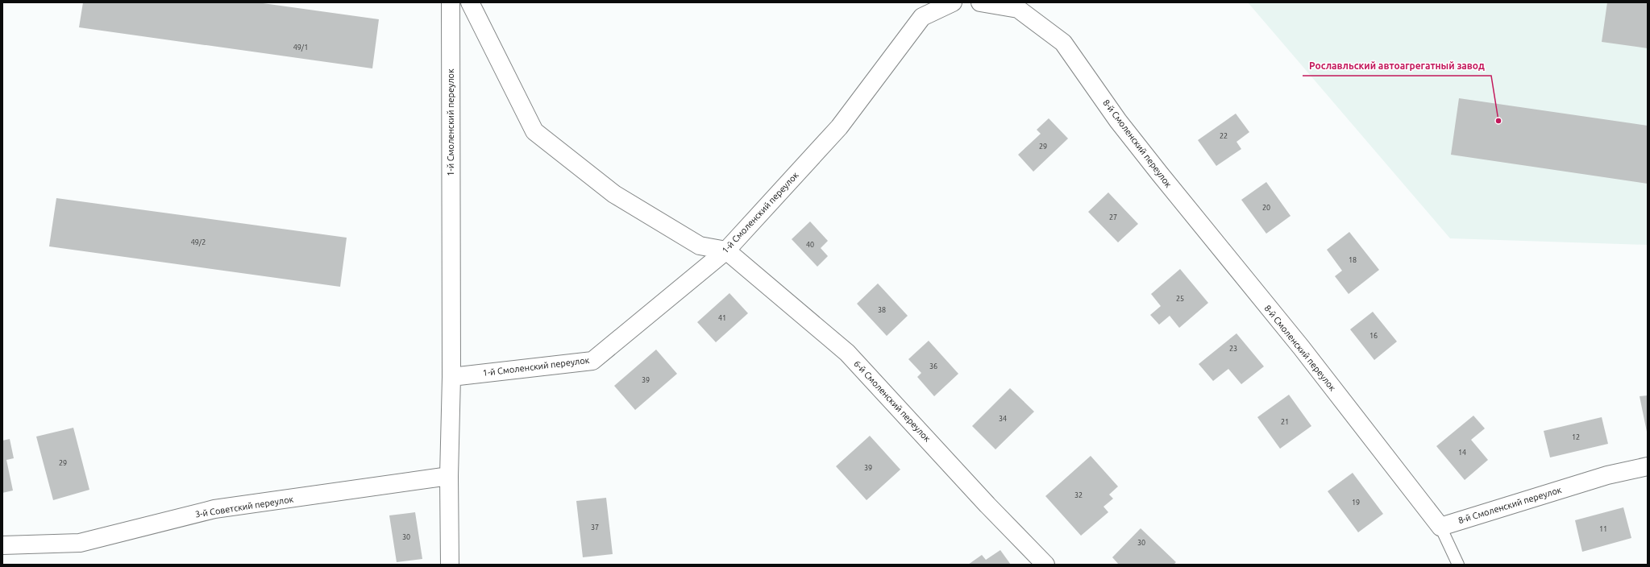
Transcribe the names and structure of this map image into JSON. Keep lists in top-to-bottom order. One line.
{"streets":{"street":["1-й Смоленский переулок","8-й Смоленский переулок","6-й Смоленский переулок","3-й Советский переулок"]},"crossings":[["1-й Смоленский переулок","6-й Смоленский переулок"],["1-й Смоленский переулок","3-й Советский переулок"]],"places":["Рославльский автоагрегатный завод"],"house_numbers":["49/1","22","29","20","27","49/2","40","18","25","38","41","16","23","36","39","34","21","12","14","29","39","32","19","37","11","30","30"]}
